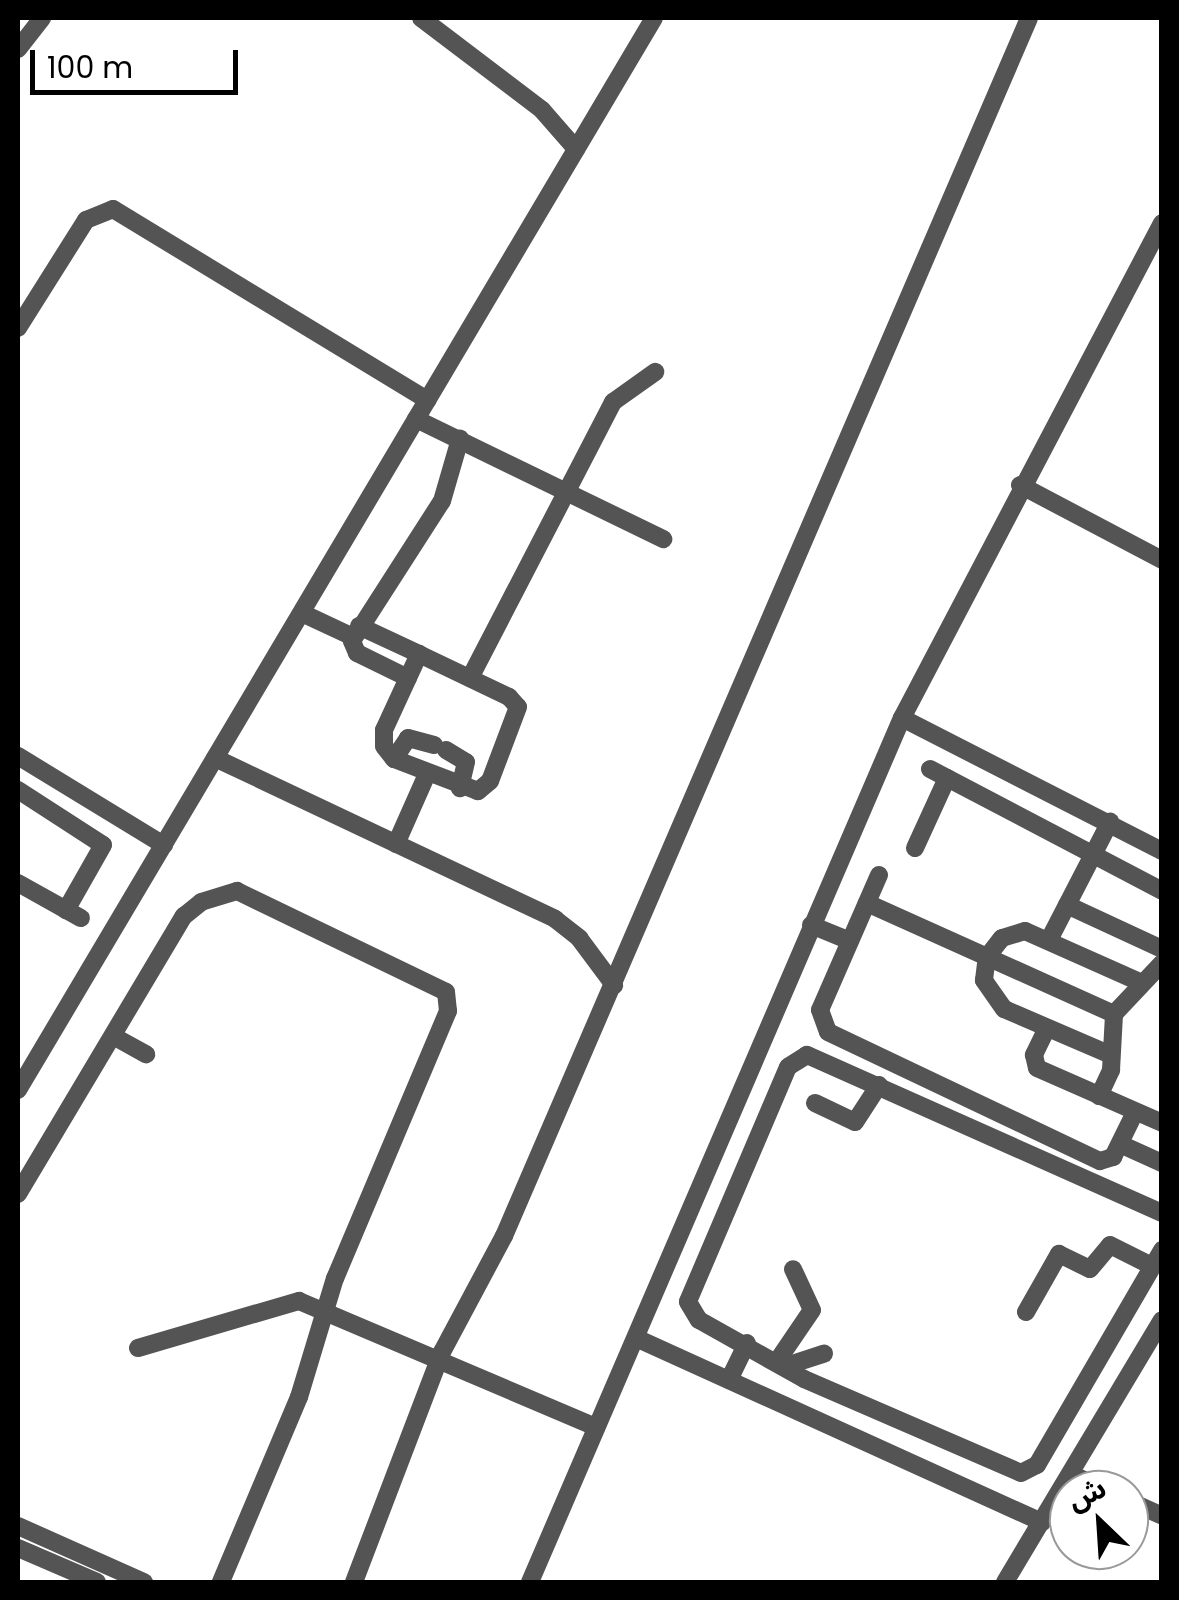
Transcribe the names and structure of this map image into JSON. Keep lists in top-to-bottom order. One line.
{"scale_bar":"100 m","north":"top left"}
